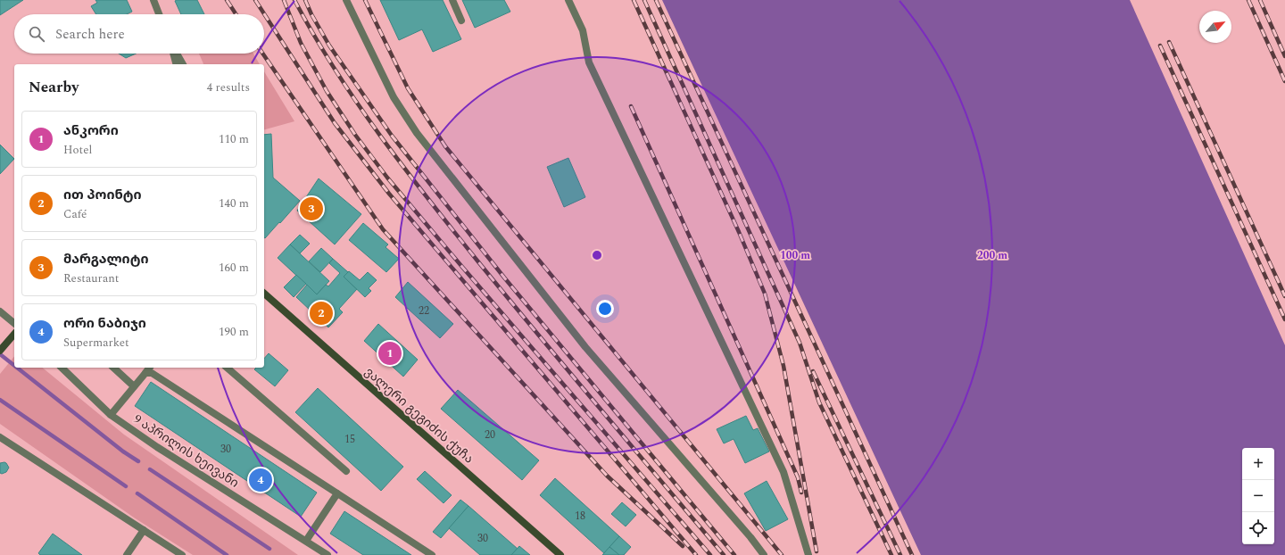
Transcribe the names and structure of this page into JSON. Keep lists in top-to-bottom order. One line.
{"streets":{"street":["ვალერი გეგიძის ქუჩა","9 აპრილის ხეივანი"]},"house_numbers":["22","20","15","30","18","30"],"north":"top right","page":{"search":"Search here","heading":["Nearby","4 results"],"list":[{"mark":"1","name":"ანკორი","note":"Hotel","value":"110 m"},{"mark":"2","name":"ით პოინტი","note":"Café","value":"140 m"},{"mark":"3","name":"მარგალიტი","note":"Restaurant","value":"160 m"},{"mark":"4","name":"ორი ნაბიჯი","note":"Supermarket","value":"190 m"}],"pins":["3","2","1","4"],"map_buttons":["+","−"]},"rings":["100 m","200 m"]}
